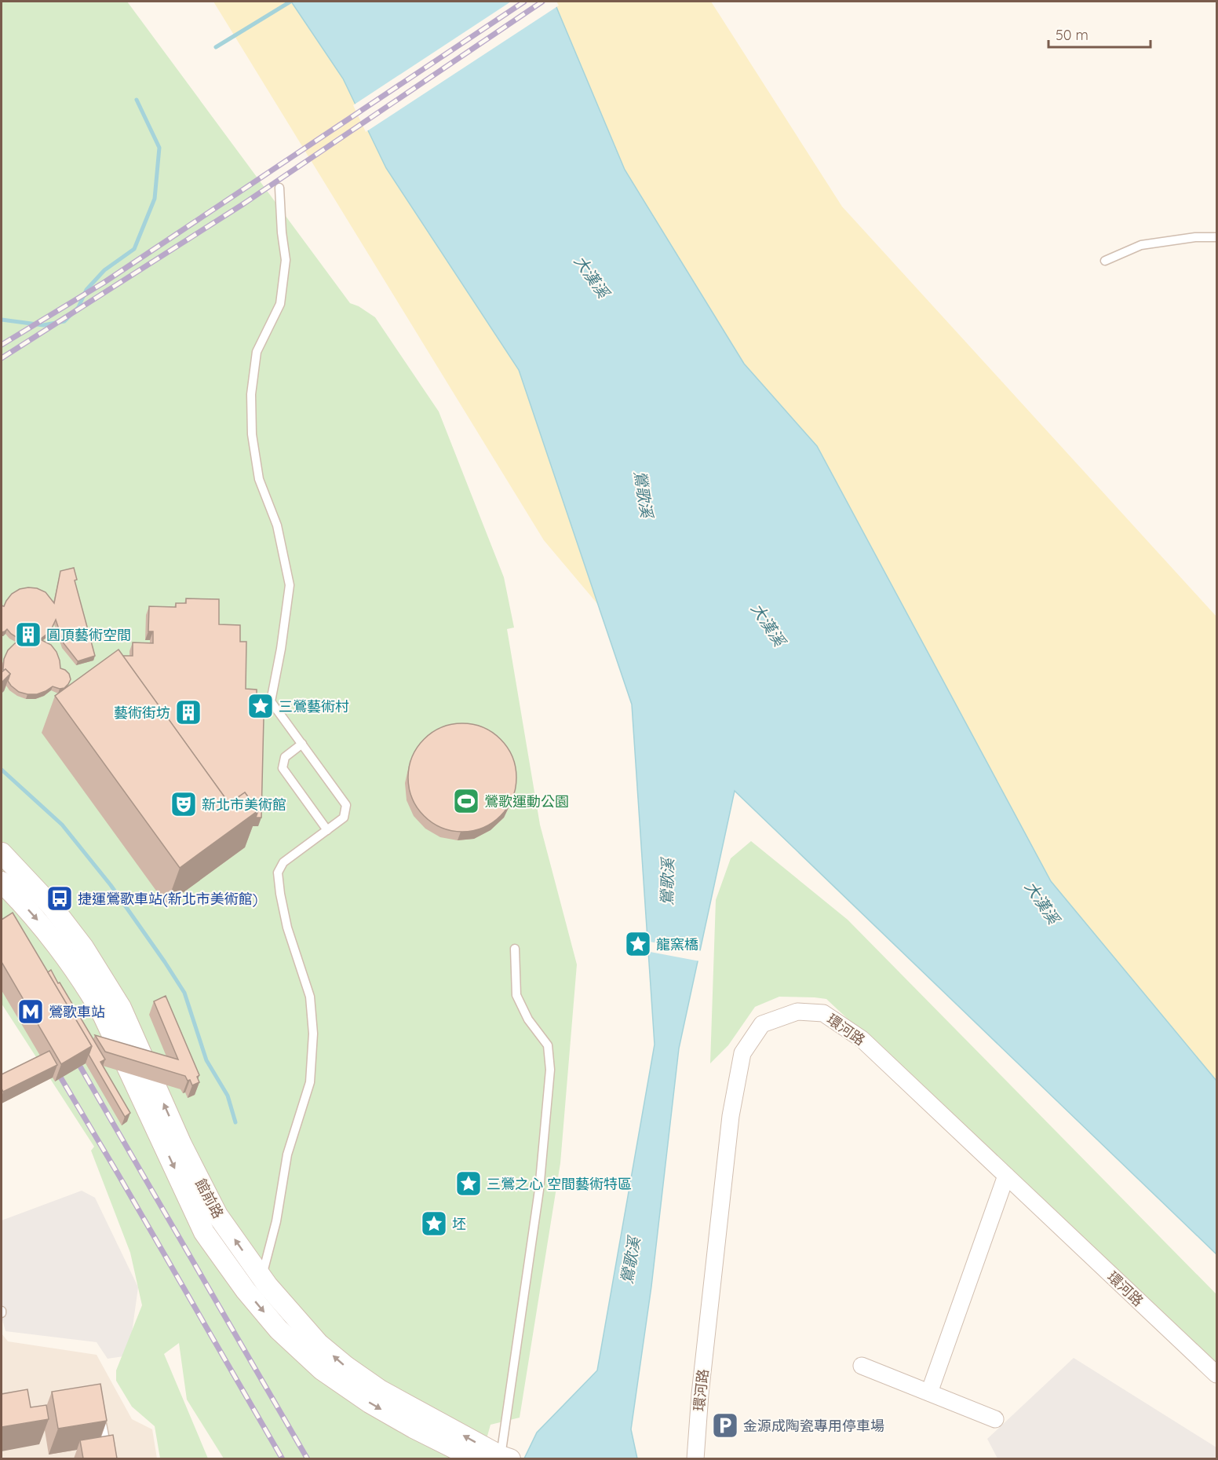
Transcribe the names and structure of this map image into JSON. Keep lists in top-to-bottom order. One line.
{"streets":{"street":["環河路","館前路"]},"water":["大漢溪","鶯歌溪"],"places":{"building":["圓頂藝術空間","藝術街坊"],"place":["三鶯藝術村","龍窯橋","三鶯之心 空間藝術特區","坯"],"sports":["鶯歌運動公園"],"theatre":["新北市美術館"],"bus stop":["捷運鶯歌車站(新北市美術館)"],"metro station":["鶯歌車站"],"parking":["金源成陶瓷專用停車場"]},"scale_bar":"50 m"}
